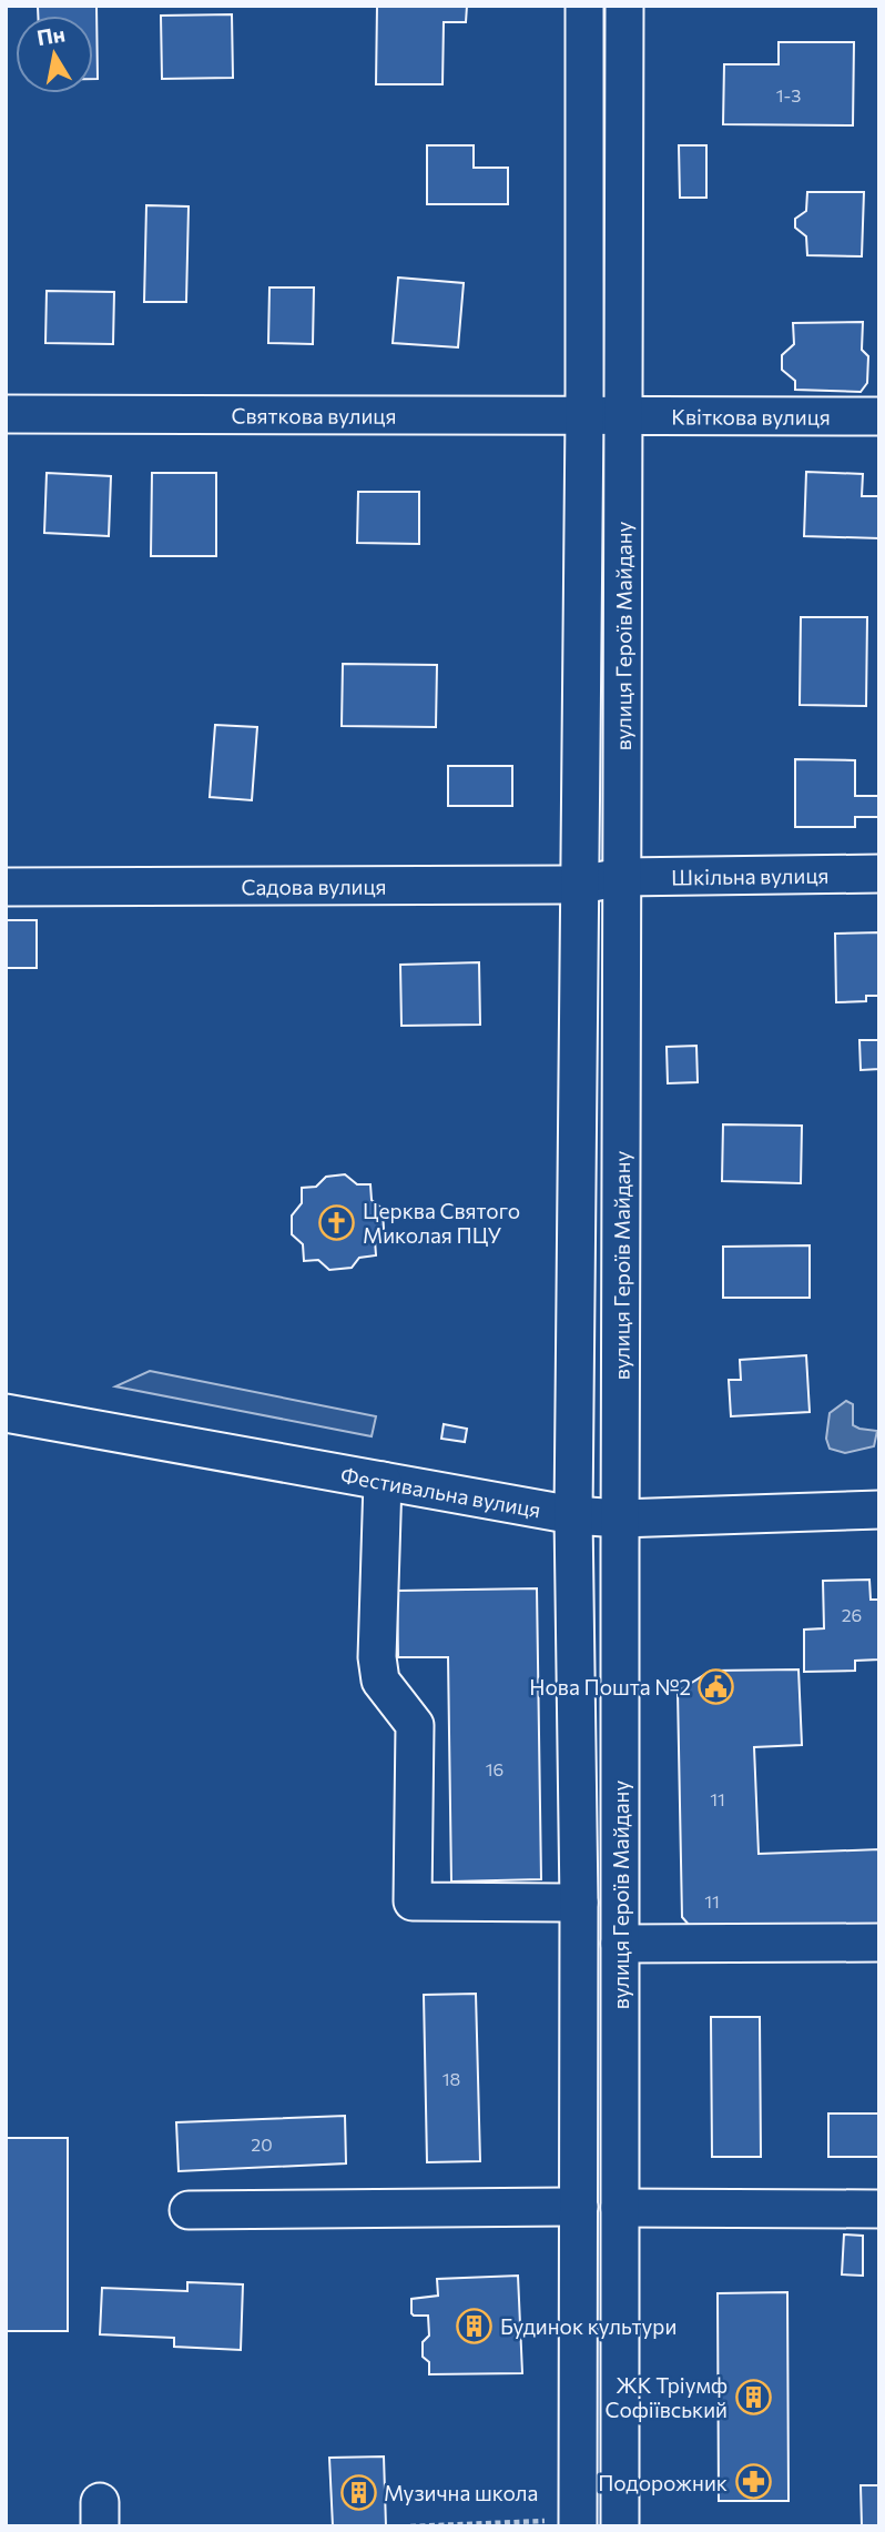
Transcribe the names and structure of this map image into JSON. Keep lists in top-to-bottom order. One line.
{"streets":{"street":["Святкова вулиця","Квіткова вулиця","вулиця Героїв Майдану","Шкільна вулиця","Садова вулиця","Фестивальна вулиця"]},"crossings":[["Святкова вулиця","Квіткова вулиця"],["Святкова вулиця","вулиця Героїв Майдану"],["Квіткова вулиця","вулиця Героїв Майдану"],["вулиця Героїв Майдану","Шкільна вулиця"],["вулиця Героїв Майдану","Садова вулиця"],["вулиця Героїв Майдану","Фестивальна вулиця"],["Шкільна вулиця","Садова вулиця"]],"places":{"church":["Церква Святого Миколая ПЦУ"],"public building":["Нова Пошта №2"],"building":["Будинок культури","ЖК Тріумф Софіївський","Музична школа"],"pharmacy":["Подорожник"]},"house_numbers":["1-3","26","16","11","11","18","20"],"north":"top"}
